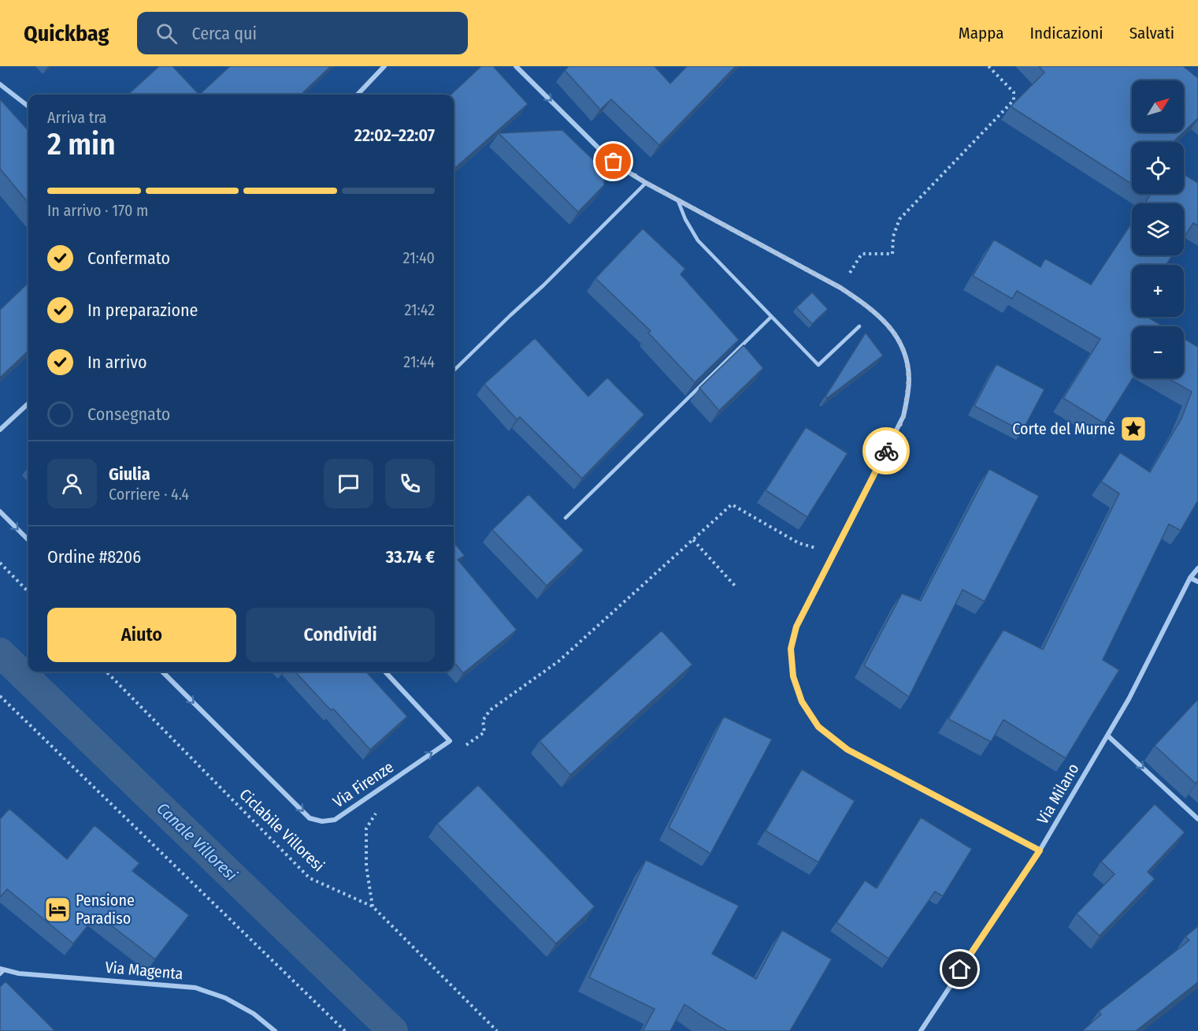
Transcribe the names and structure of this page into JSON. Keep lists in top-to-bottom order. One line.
{"streets":{"street":["Via Firenze","Via Milano","Via Magenta"],"path":["Ciclabile Villoresi"]},"water":["Canale Villoresi"],"places":{"place":["Corte del Murnè"],"hotel":["Pensione Paradiso"]},"north":"top right","page":{"header":"Quickbag","search":"Cerca qui","nav":["Mappa","Indicazioni","Salvati"],"map_buttons":["+","−"],"heading":["2 min","Arriva tra","22:02–22:07"],"panel":["Giulia","Corriere · 4.4","Ordine #8206","33.74 €"],"bar":"In arrivo · 170 m","list":[["Confermato","21:40"],["In preparazione","21:42"],["In arrivo","21:44"],"Consegnato"],"buttons":["Aiuto","Condividi"]}}
